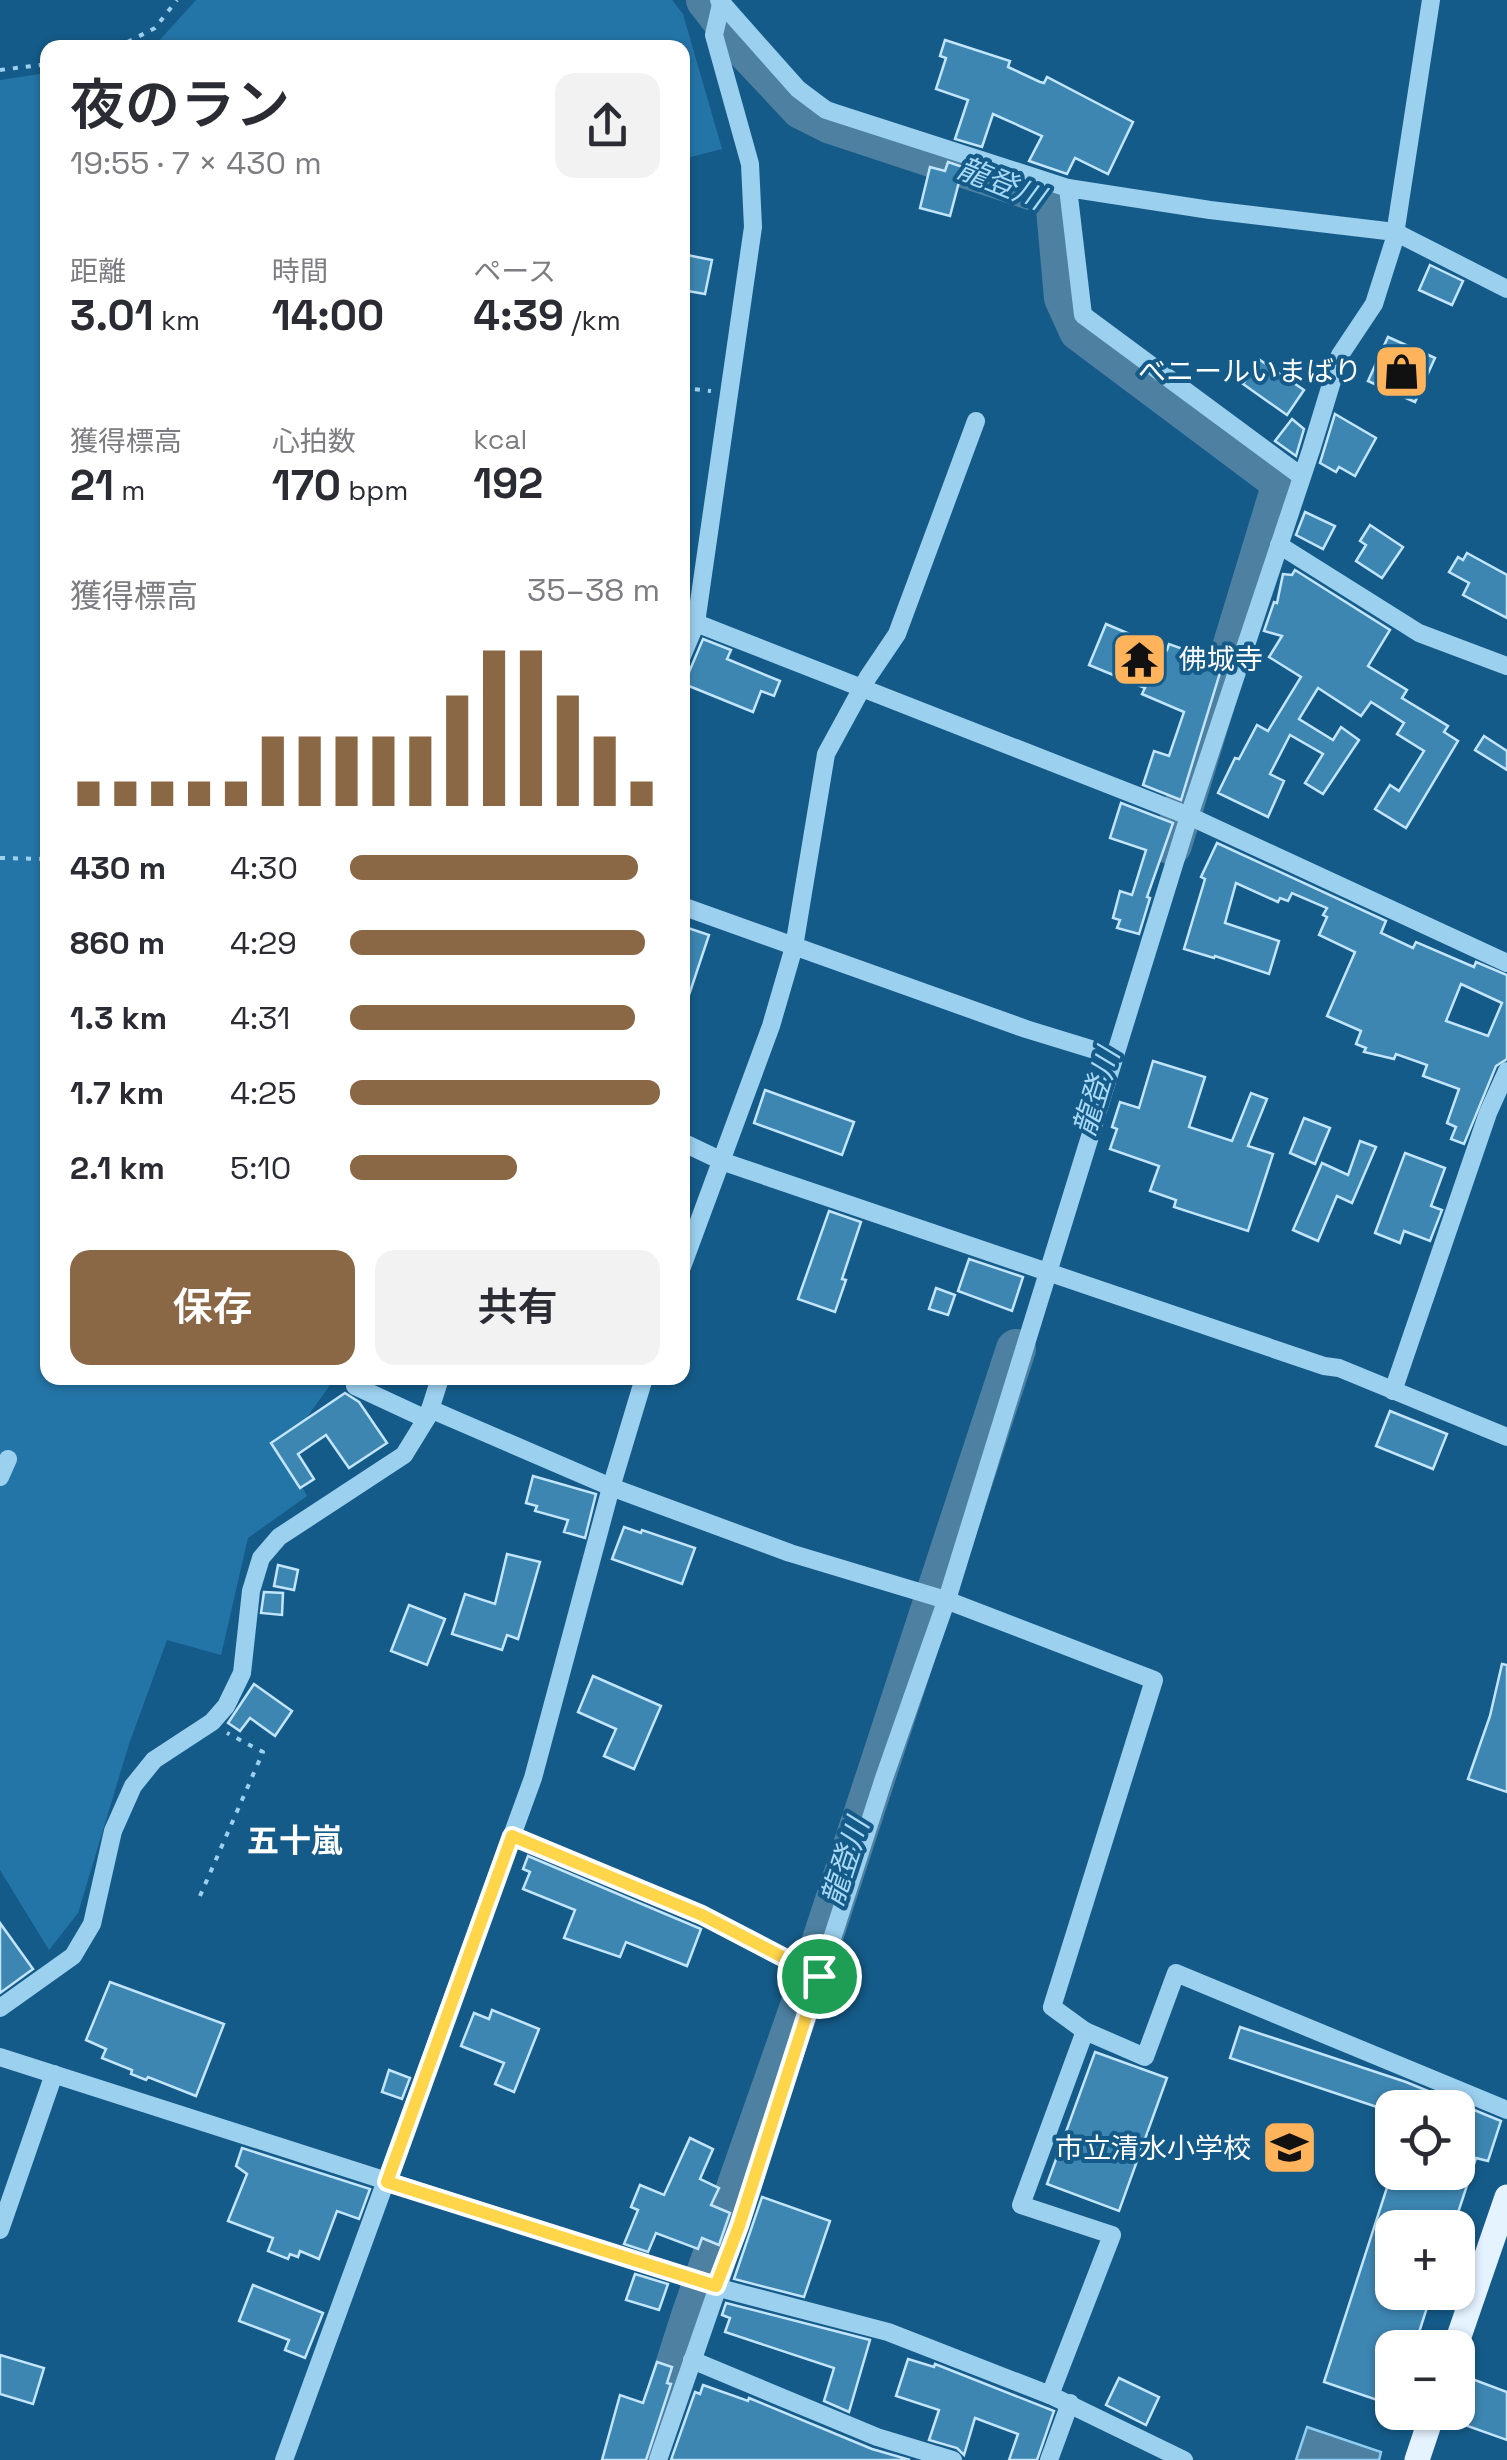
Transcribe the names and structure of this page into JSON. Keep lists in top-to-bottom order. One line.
{"districts":["五十嵐"],"water":["龍登川"],"places":{"shop":["べニールいまばり"],"temple":["佛城寺"],"school or university":["市立清水小学校"]},"page":{"heading":["夜のラン","19:55 · 7 × 430 m"],"stats":[["距離","3.01 km"],["時間","14:00"],["ペース","4:39 /km"],["獲得標高","21 m"],["心拍数","170 bpm"],["kcal","192"]],"chart":["獲得標高","35–38 m"],"list":[{"name":"430 m","note":"4:30"},{"name":"860 m","note":"4:29"},{"name":"1.3 km","note":"4:31"},{"name":"1.7 km","note":"4:25"},{"name":"2.1 km","note":"5:10"}],"buttons":["保存","共有"],"map_buttons":["+","−"]}}
